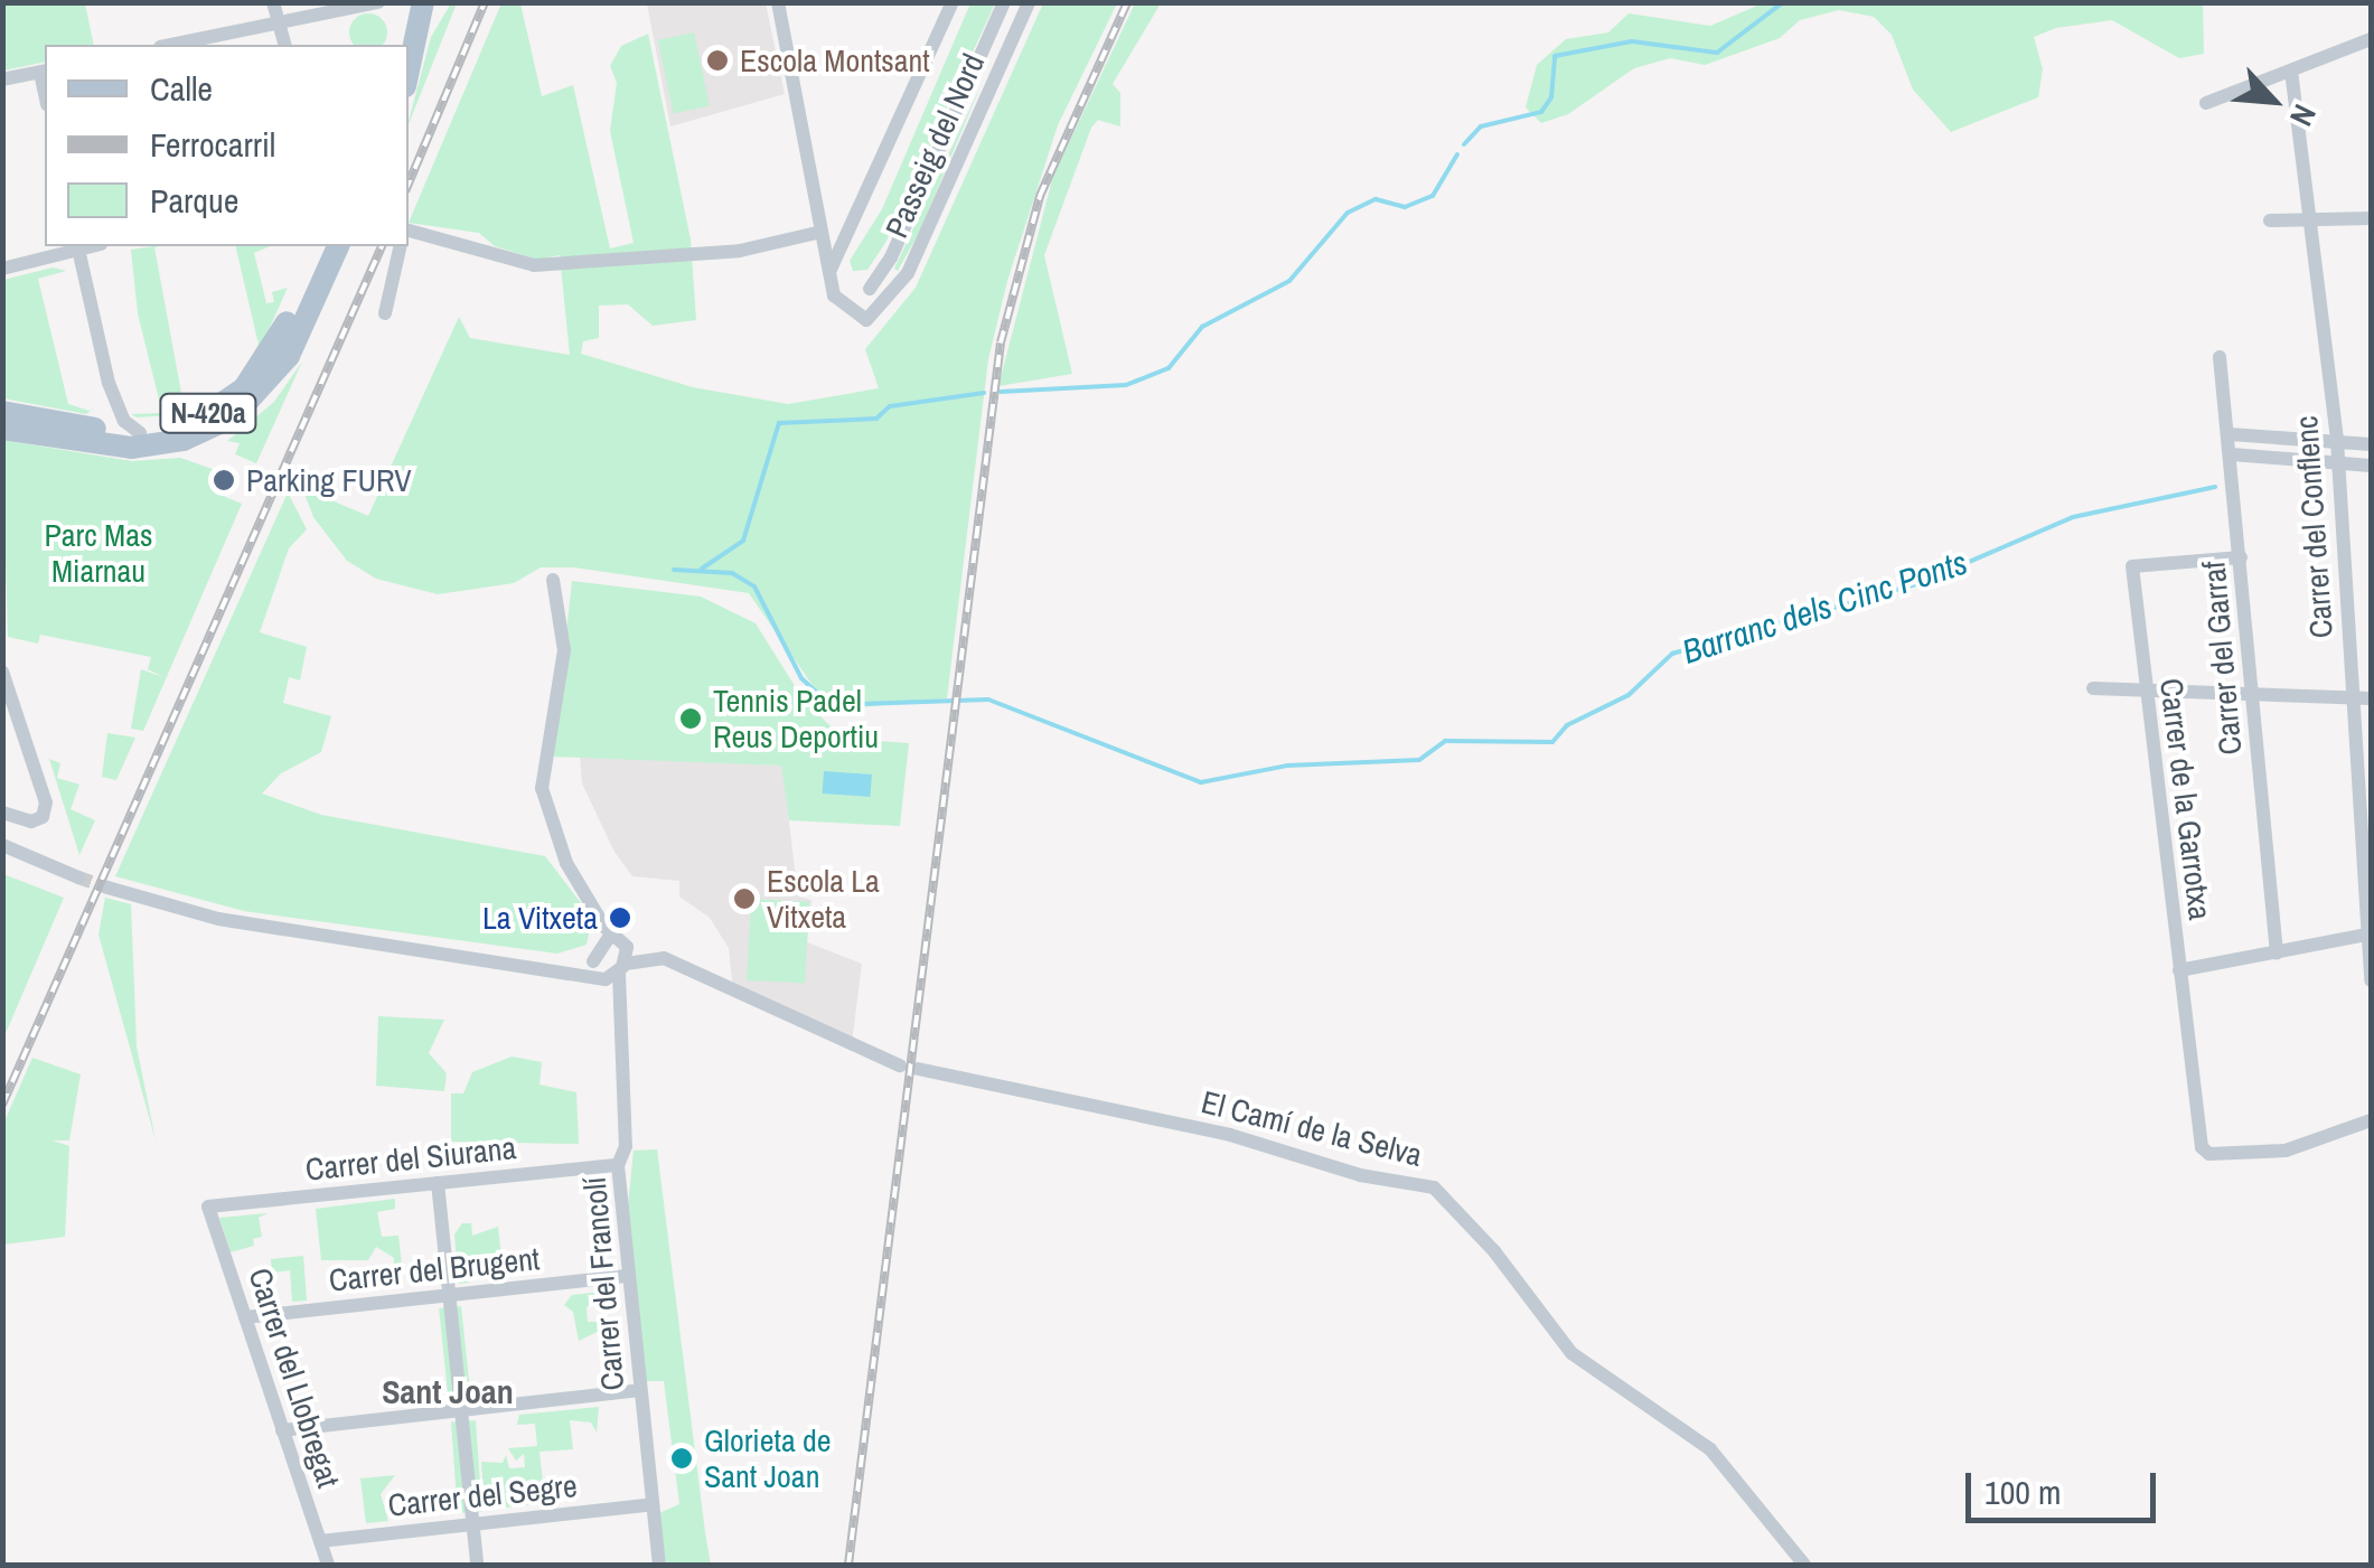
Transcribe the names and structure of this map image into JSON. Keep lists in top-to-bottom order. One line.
{"streets":{"main road":["N-420a"],"street":["Passeig del Nord","Carrer del Conflenc","Carrer del Garraf","Carrer de la Garrotxa","El Camí de la Selva","Carrer del Siurana","Carrer del Brugent","Carrer del Francolí","Carrer del Llobregat","Carrer del Segre"]},"crossings":[["Carrer del Garraf","Carrer de la Garrotxa"],["Carrer del Siurana","Carrer del Francolí"],["Carrer del Siurana","Carrer del Llobregat"],["Carrer del Brugent","Carrer del Francolí"],["Carrer del Brugent","Carrer del Llobregat"],["Carrer del Francolí","Carrer del Segre"],["Carrer del Llobregat","Carrer del Segre"]],"districts":["Sant Joan"],"water":["Barranc dels Cinc Ponts"],"parks":["Parc Mas Miarnau"],"places":["Escola Montsant","Parking FURV","Tennis Padel Reus Deportiu","Escola La Vitxeta","La Vitxeta","Glorieta de Sant Joan"],"legend":["Calle","Ferrocarril","Parque"],"scale_bar":"100 m","north":"bottom right"}
